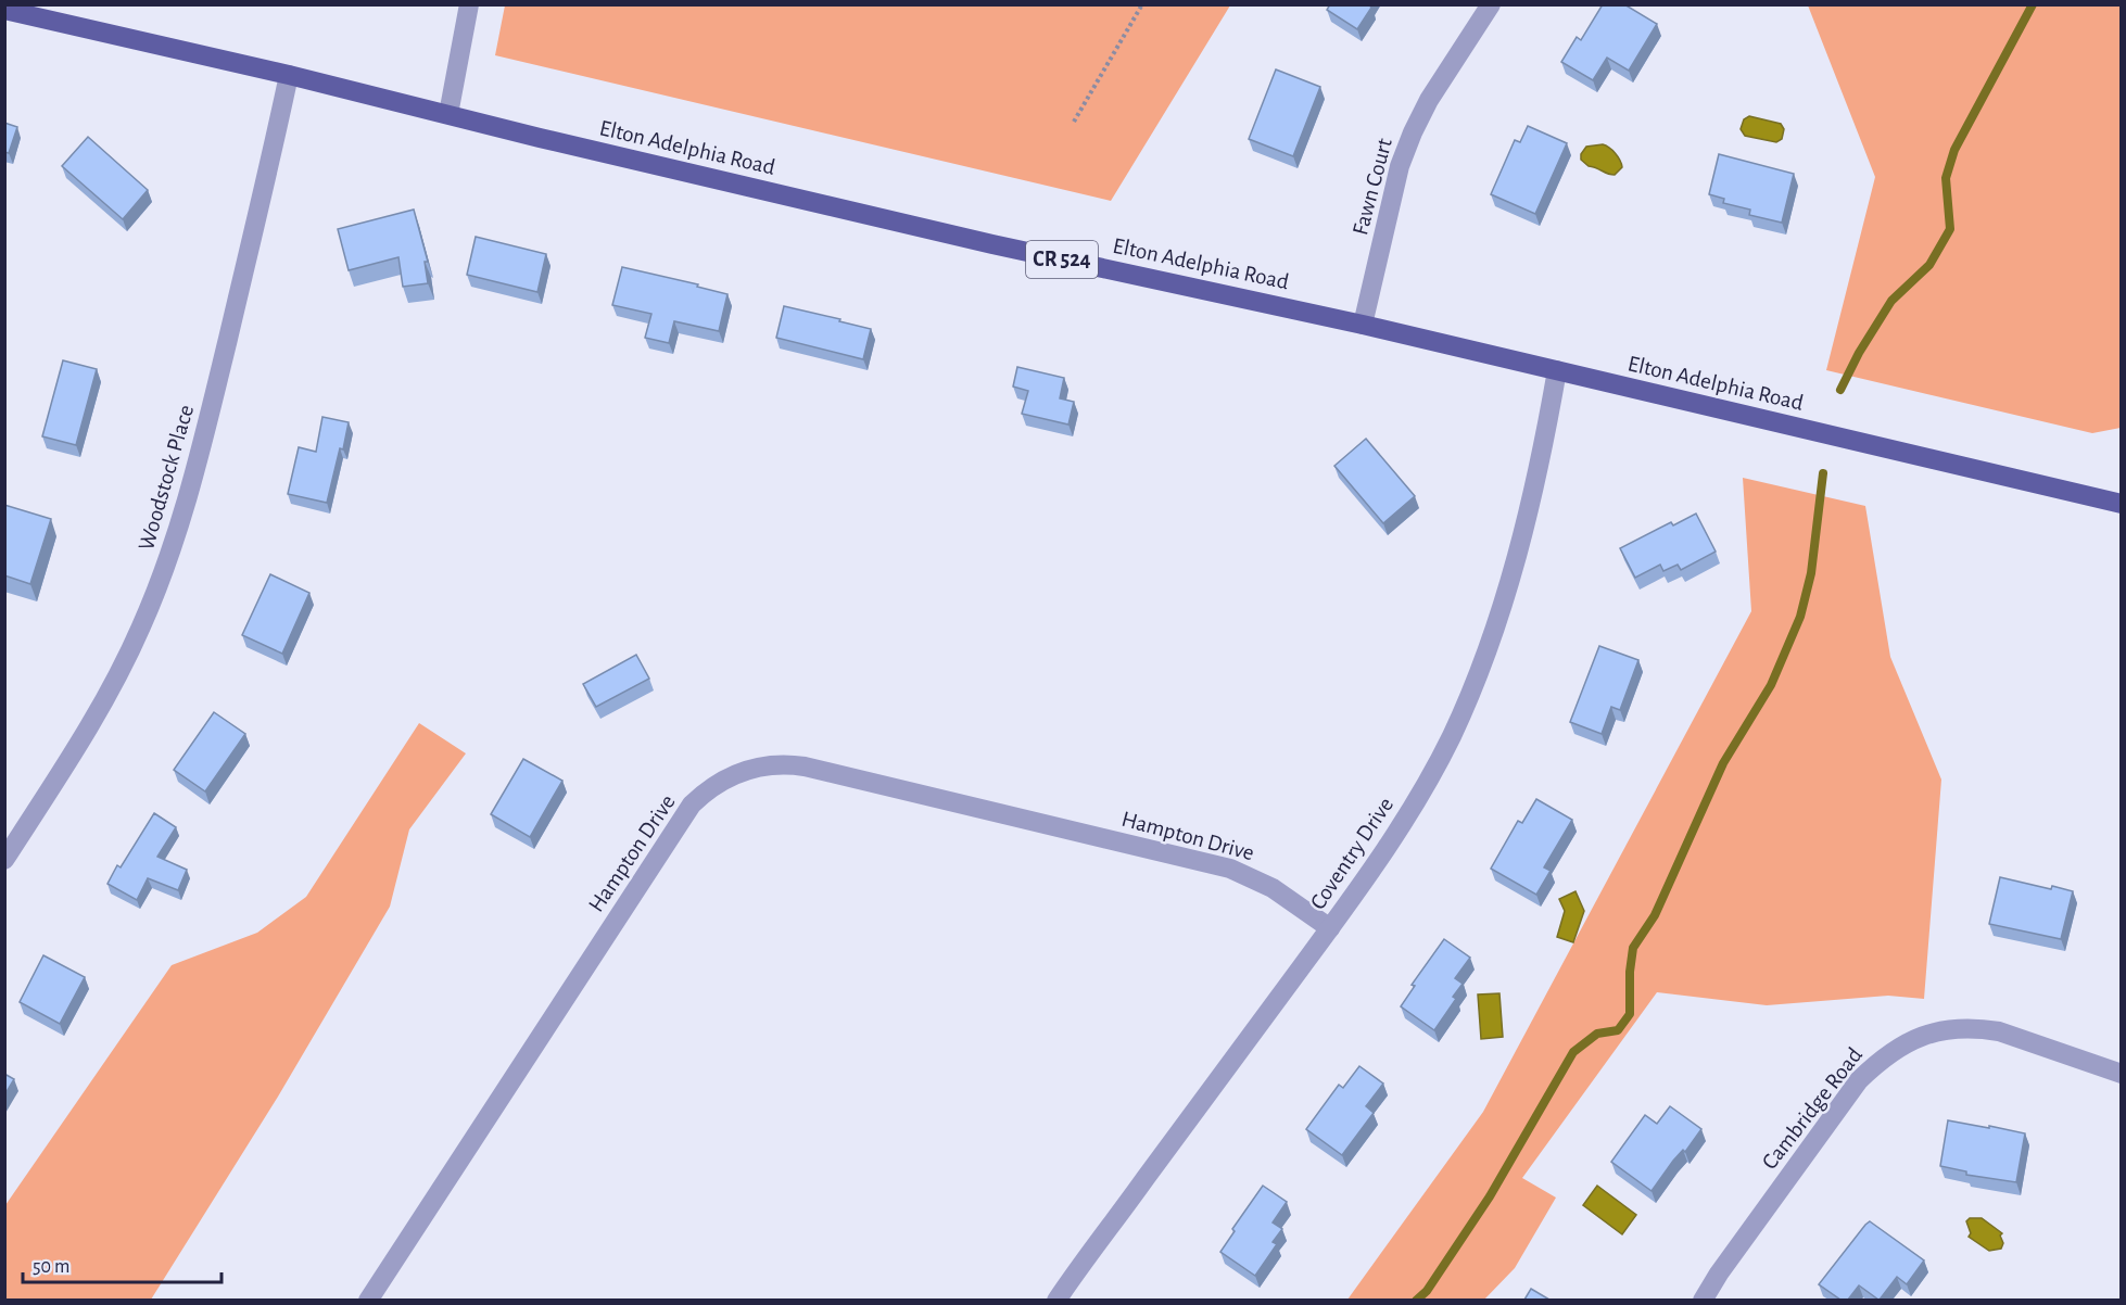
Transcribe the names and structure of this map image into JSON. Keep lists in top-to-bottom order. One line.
{"streets":{"main road":["Elton Adelphia Road","CR 524"],"street":["Fawn Court","Woodstock Place","Hampton Drive","Coventry Drive","Cambridge Road"]},"crossings":[["Elton Adelphia Road","Fawn Court"],["Elton Adelphia Road","Woodstock Place"],["Elton Adelphia Road","Coventry Drive"],["Hampton Drive","Coventry Drive"]],"scale_bar":"50 m"}
